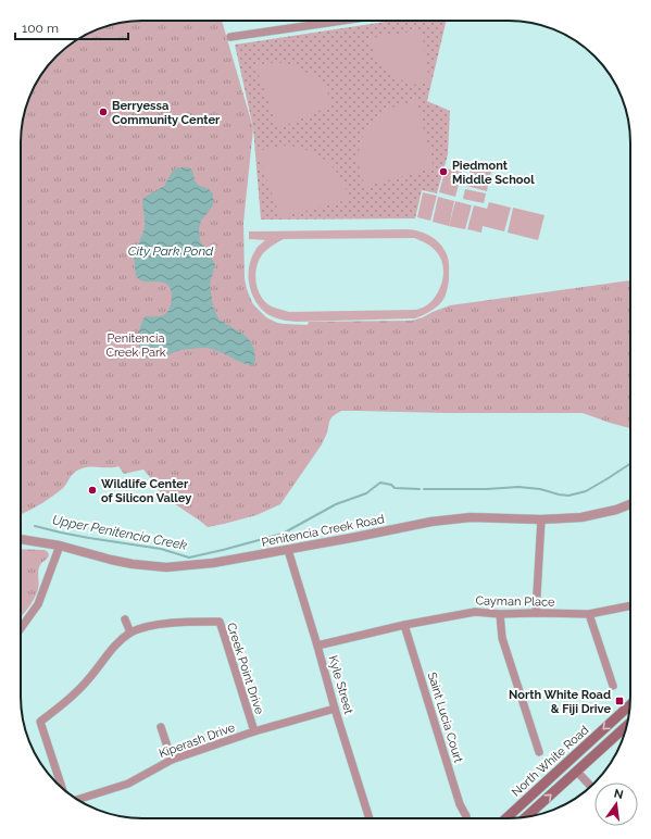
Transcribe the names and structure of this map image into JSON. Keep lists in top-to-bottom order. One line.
{"streets":{"main road":["North White Road"],"street":["Penitencia Creek Road","Cayman Place","Creek Point Drive","Kyle Street","Saint Lucia Court","Kiperash Drive"]},"crossings":[["Penitencia Creek Road","Kyle Street"],["Cayman Place","Kyle Street"],["Cayman Place","Saint Lucia Court"],["Creek Point Drive","Kiperash Drive"],["Kyle Street","Kiperash Drive"]],"water":["City Park Pond","Upper Penitencia Creek"],"parks":["Penitencia Creek Park"],"places":{"other":["Berryessa Community Center","Piedmont Middle School","Wildlife Center of Silicon Valley"],"transit":["North White Road & Fiji Drive"]},"scale_bar":"100 m","north":"top"}
